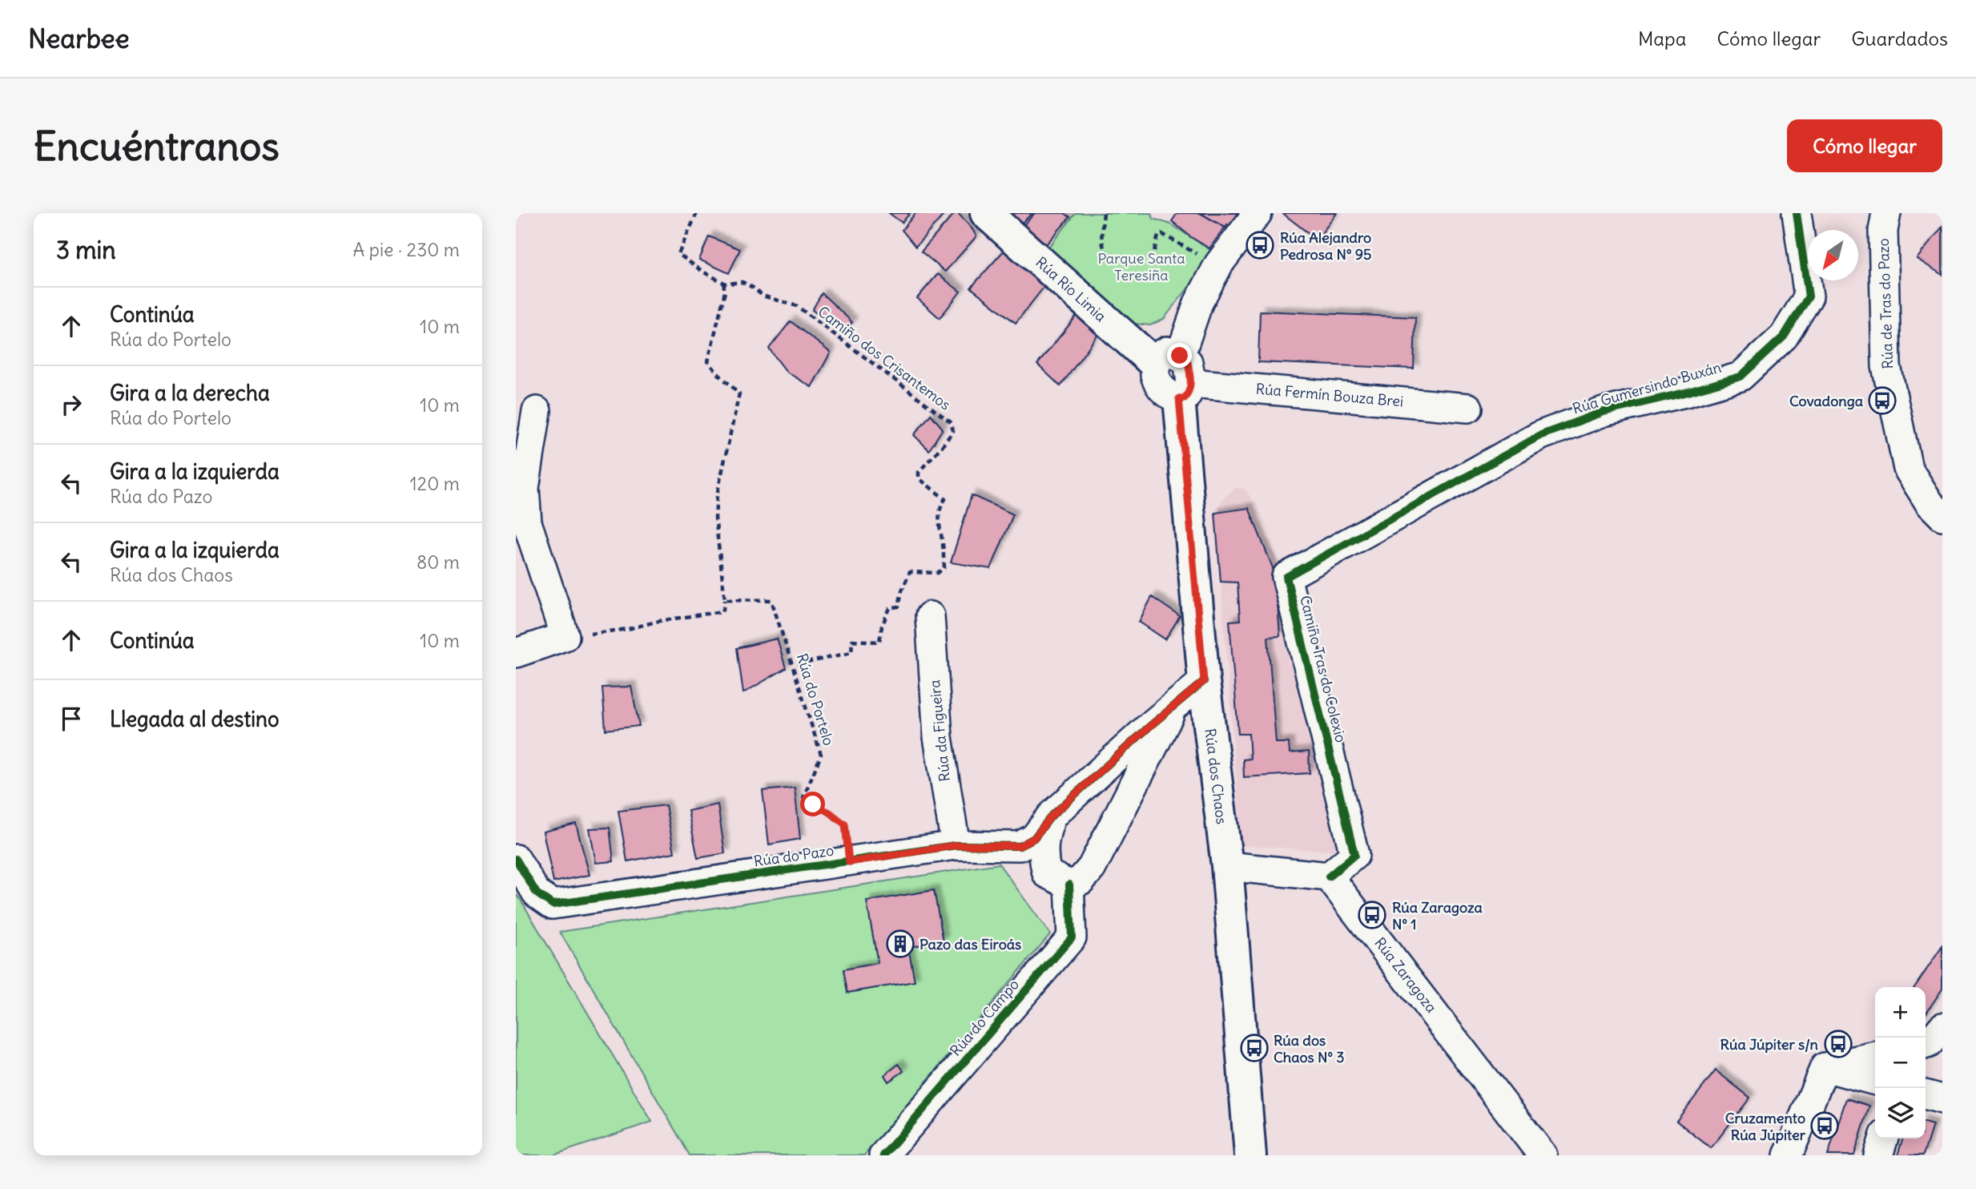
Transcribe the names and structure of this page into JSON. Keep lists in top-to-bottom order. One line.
{"streets":{"street":["Rúa Río Limia","Rúa de Tras do Pazo","Rúa Gumersindo Buxán","Rúa Fermín Bouza Brei","Camiño Tras do Colexio","Rúa da Figueira","Rúa dos Chaos","Rúa do Pazo","Rúa Zaragoza","Rúa do Campo"],"path":["Camiño dos Crisantemos","Rúa do Portelo"]},"crossings":[["Camiño dos Crisantemos","Rúa do Portelo"],["Rúa Gumersindo Buxán","Camiño Tras do Colexio"],["Rúa Fermín Bouza Brei","Rúa dos Chaos"],["Camiño Tras do Colexio","Rúa Zaragoza"],["Rúa do Portelo","Rúa do Pazo"],["Rúa da Figueira","Rúa do Pazo"],["Rúa dos Chaos","Rúa do Pazo"],["Rúa do Pazo","Rúa do Campo"]],"parks":["Parque Santa Teresiña"],"places":{"bus stop":["Rúa Alejandro Pedrosa Nº 95","Covadonga","Rúa Zaragoza Nº 1","Rúa Júpiter s/n","Rúa dos Chaos Nº 3","Cruzamento Rúa Júpiter"],"building":["Pazo das Eiroás"]},"north":"bottom left","page":{"header":"Nearbee","nav":["Mapa","Cómo llegar","Guardados"],"buttons":"Cómo llegar","title":"Encuéntranos","heading":["3 min","A pie · 230 m"],"list":[["Continúa","Rúa do Portelo","10 m"],["Gira a la derecha","Rúa do Portelo","10 m"],["Gira a la izquierda","Rúa do Pazo","120 m"],["Gira a la izquierda","Rúa dos Chaos","80 m"],["Continúa","10 m"],"Llegada al destino"],"map_buttons":["+","−"]}}
